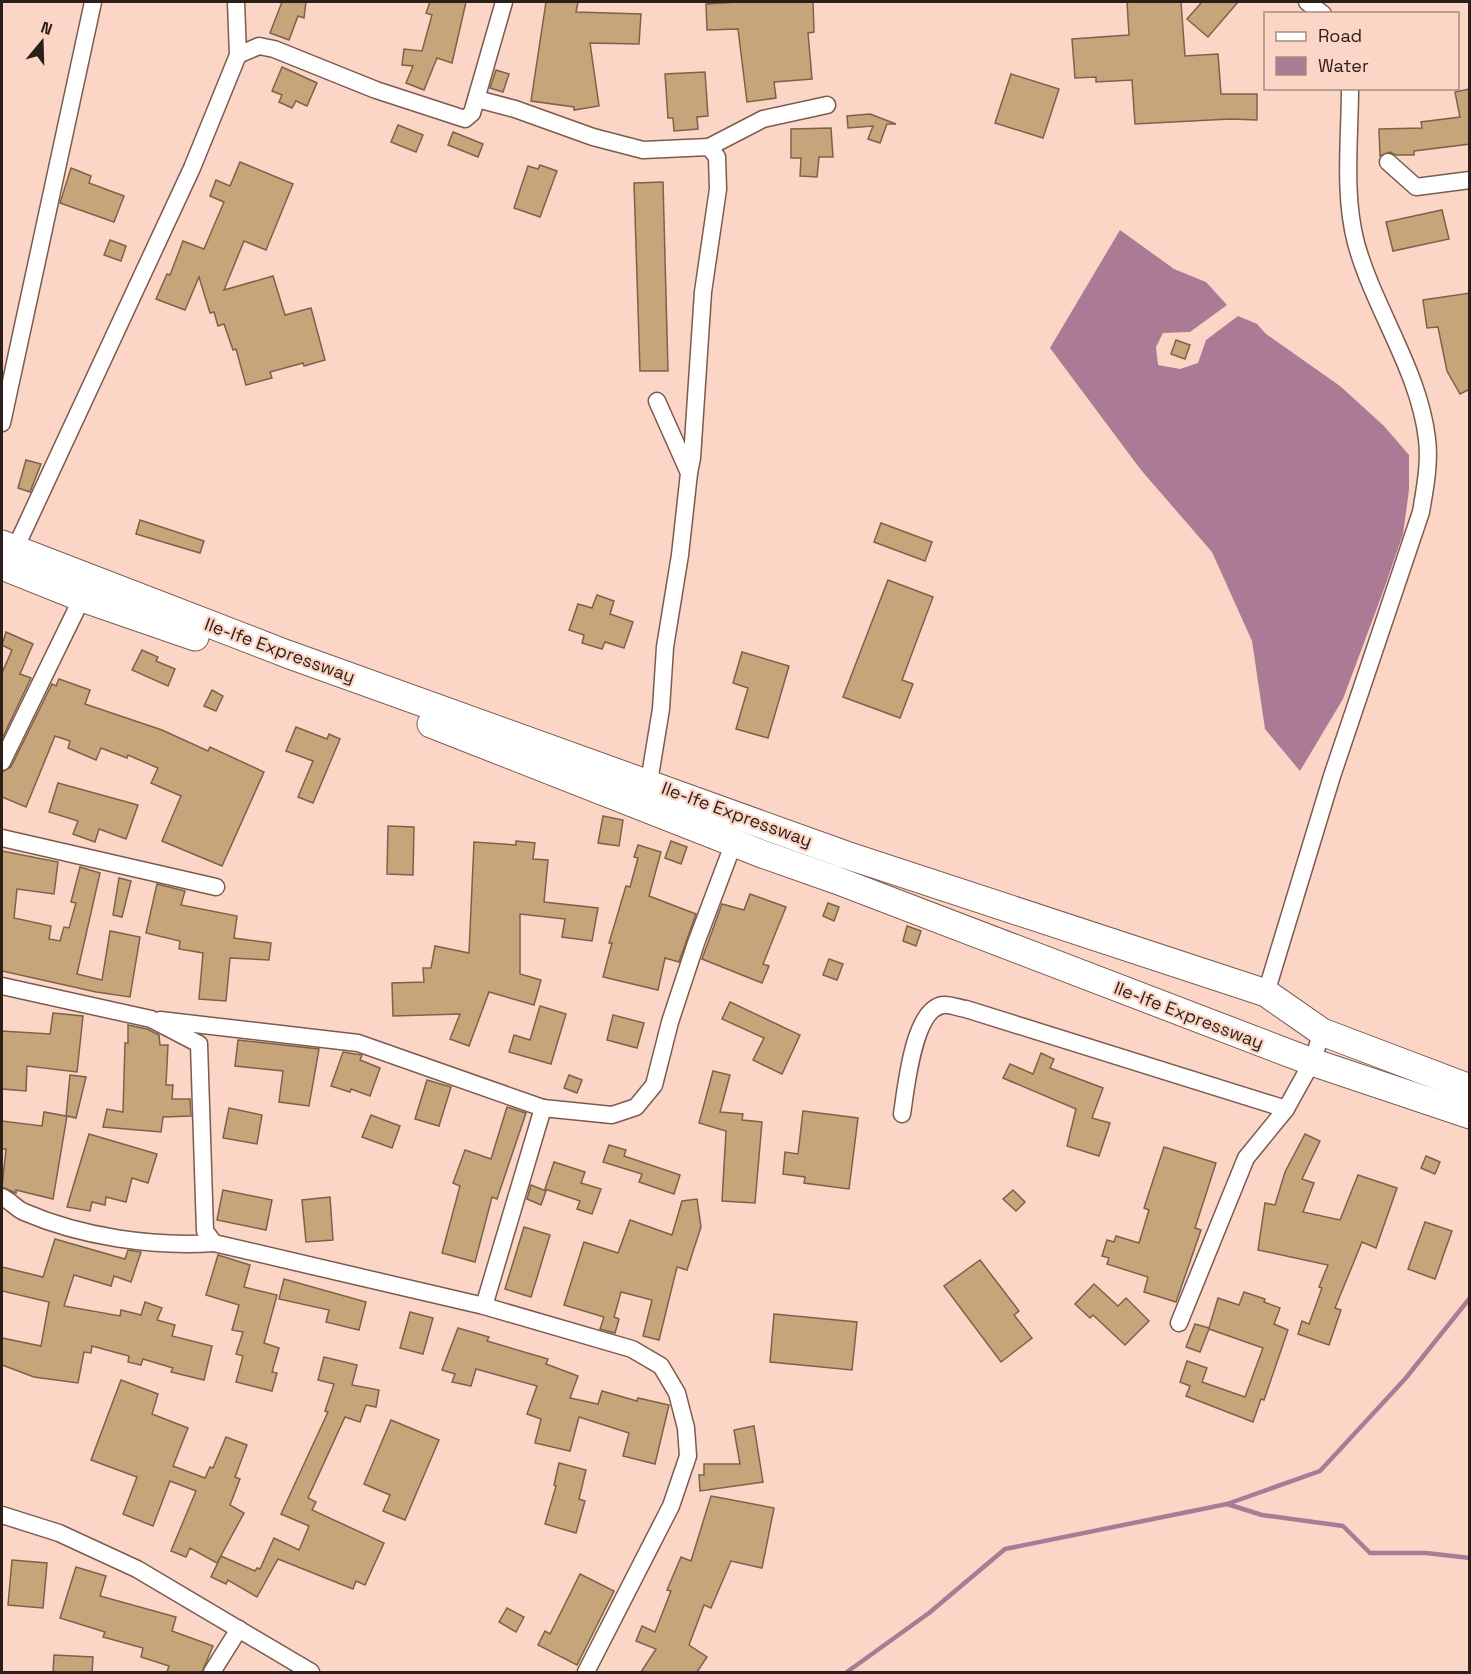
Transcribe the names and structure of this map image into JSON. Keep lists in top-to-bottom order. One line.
{"streets":{"main road":["Ile-Ife Expressway"]},"legend":["Road","Water"],"north":"top"}
